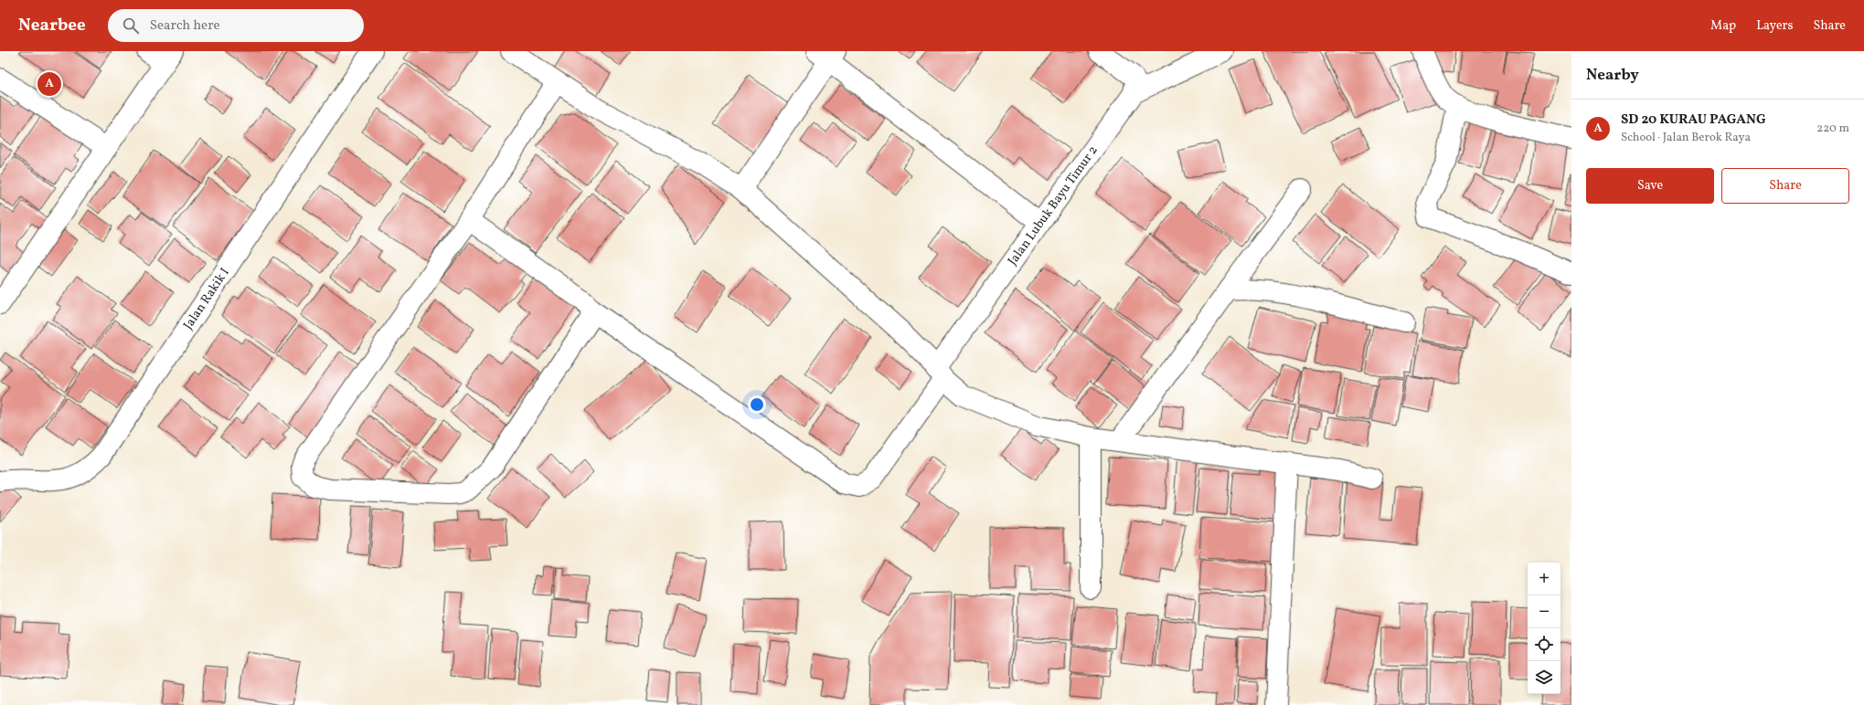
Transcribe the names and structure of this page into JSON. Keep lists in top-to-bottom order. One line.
{"streets":{"street":["Jalan Lubuk Bayu Timur 2","Jalan Rakik I"]},"page":{"header":"Nearbee","search":"Search here","nav":["Map","Layers","Share"],"heading":"Nearby","pins":"A","list":[{"mark":"A","name":"SD 20 KURAU PAGANG","note":"School · Jalan Berok Raya","value":"220 m"}],"buttons":["Save","Share"],"map_buttons":["+","−"]}}
